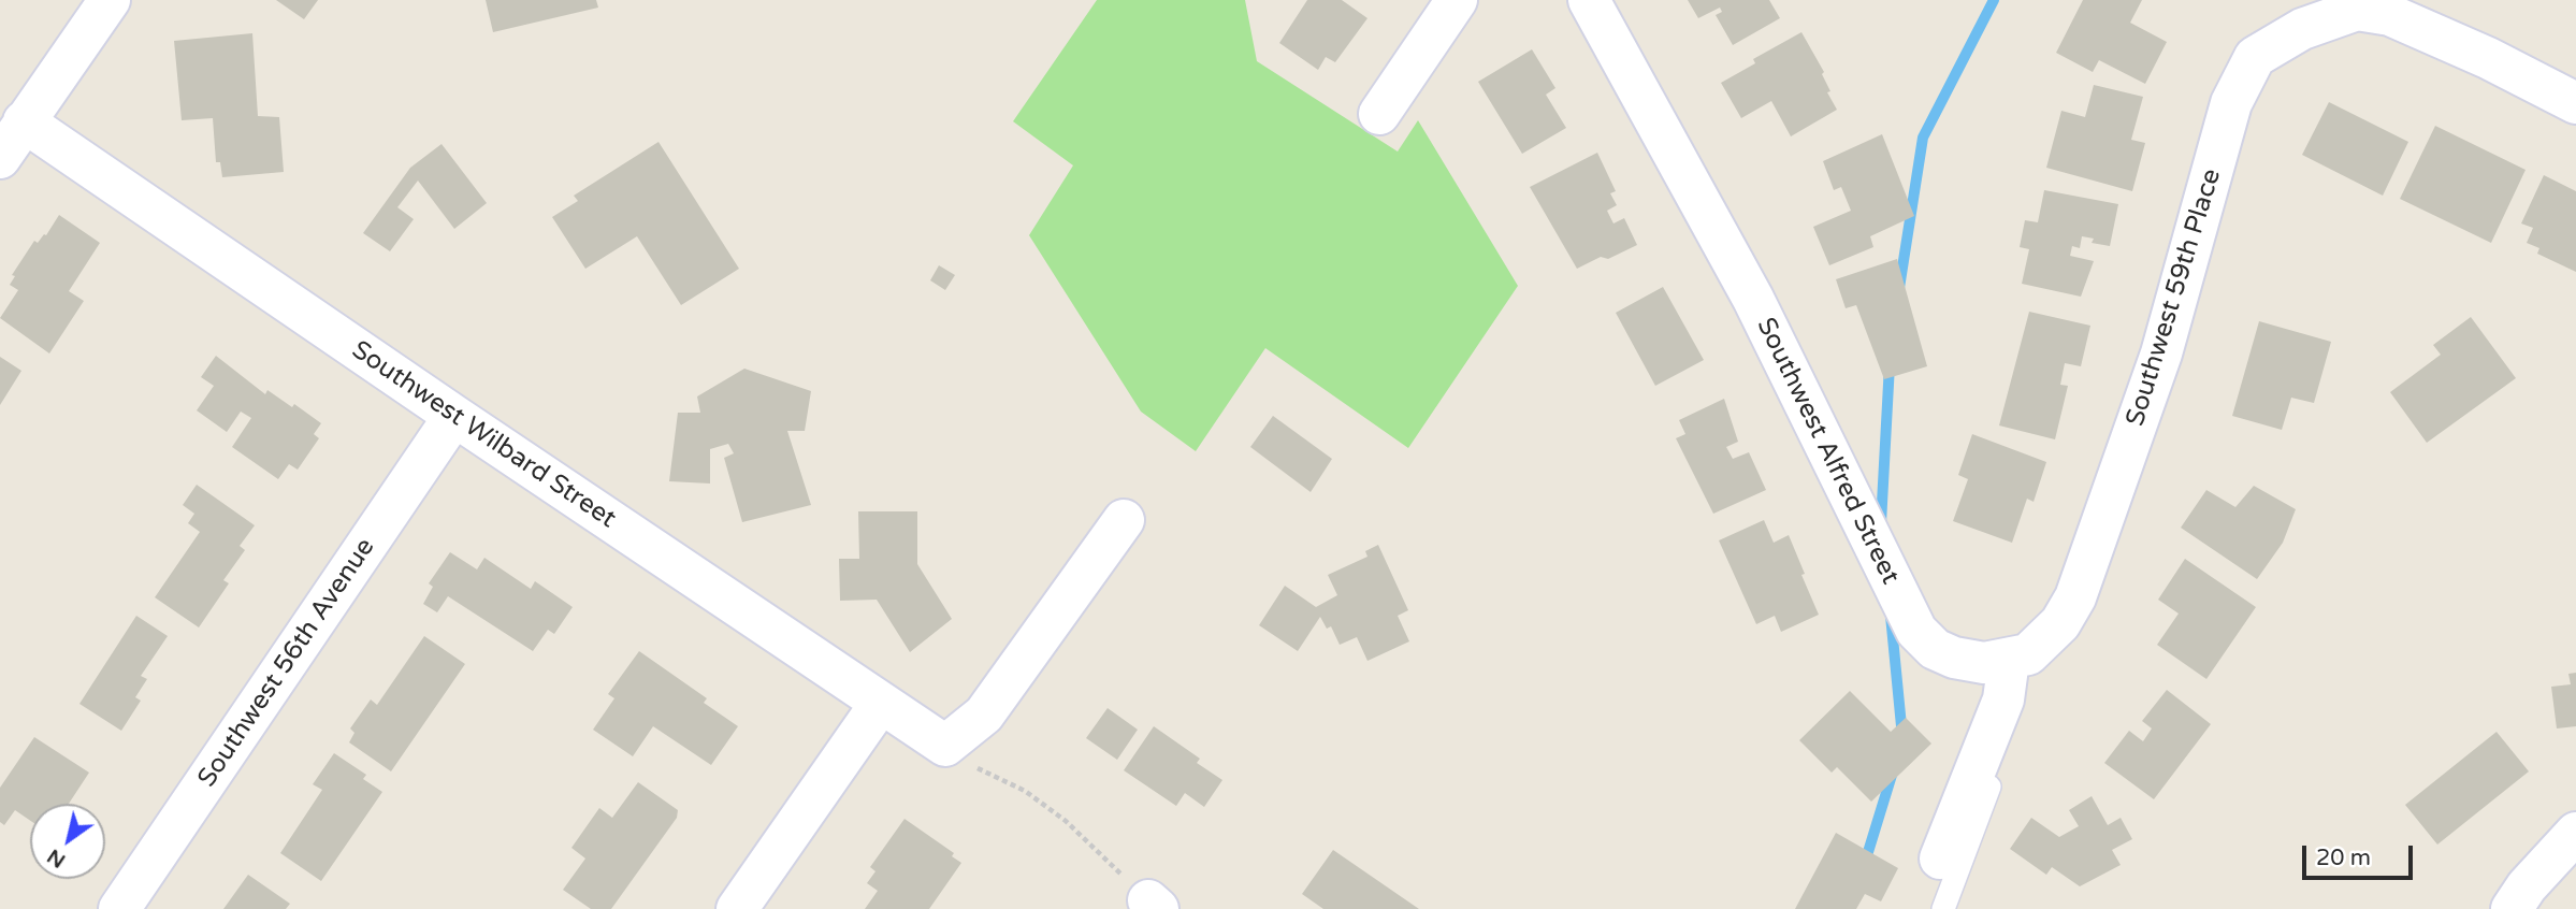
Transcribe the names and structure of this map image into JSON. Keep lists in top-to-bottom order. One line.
{"streets":{"street":["Southwest 59th Place","Southwest Wilbard Street","Southwest Alfred Street","Southwest 56th Avenue"]},"crossings":[["Southwest 59th Place","Southwest Alfred Street"],["Southwest Wilbard Street","Southwest 56th Avenue"]],"scale_bar":"20 m","north":"bottom left"}
